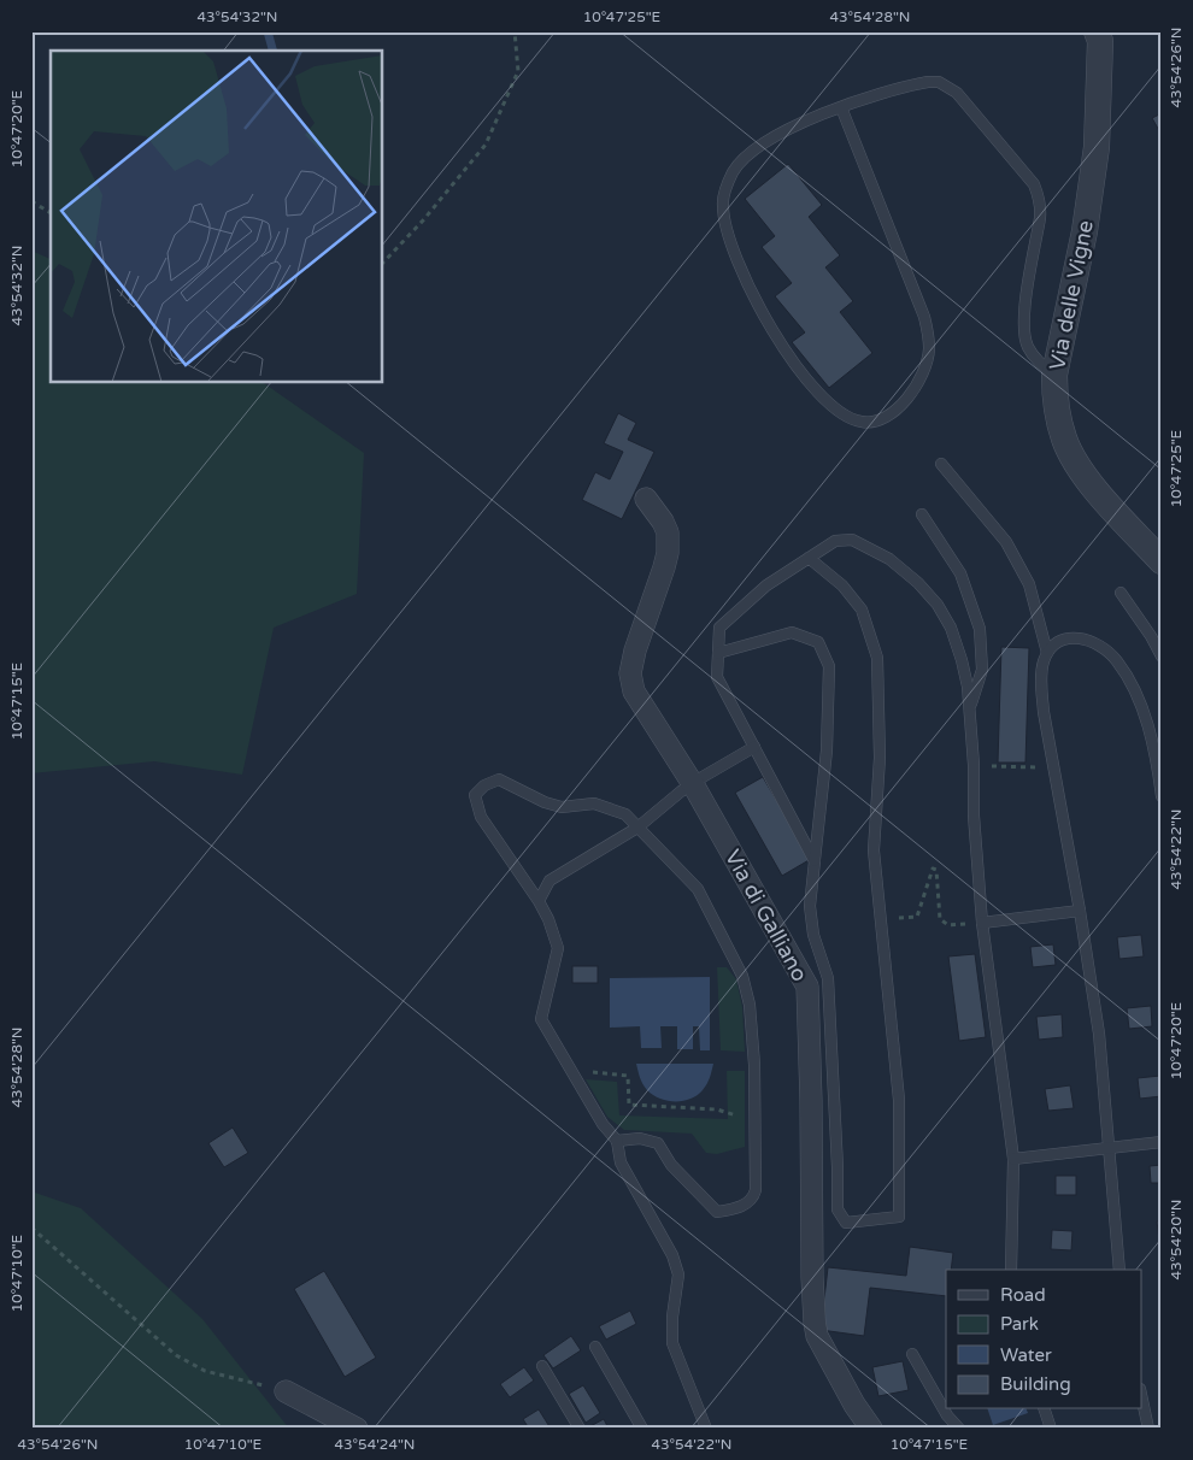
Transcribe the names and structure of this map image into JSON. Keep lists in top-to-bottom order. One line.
{"streets":{"street":["Via delle Vigne","Via di Galliano"]},"legend":["Road","Park","Water","Building"],"coordinates":["43°54'32\"N","10°47'25\"E","43°54'28\"N","43°54'26\"N","10°47'20\"E","10°47'15\"E","43°54'22\"N","43°54'20\"N","10°47'10\"E","43°54'24\"N"]}
